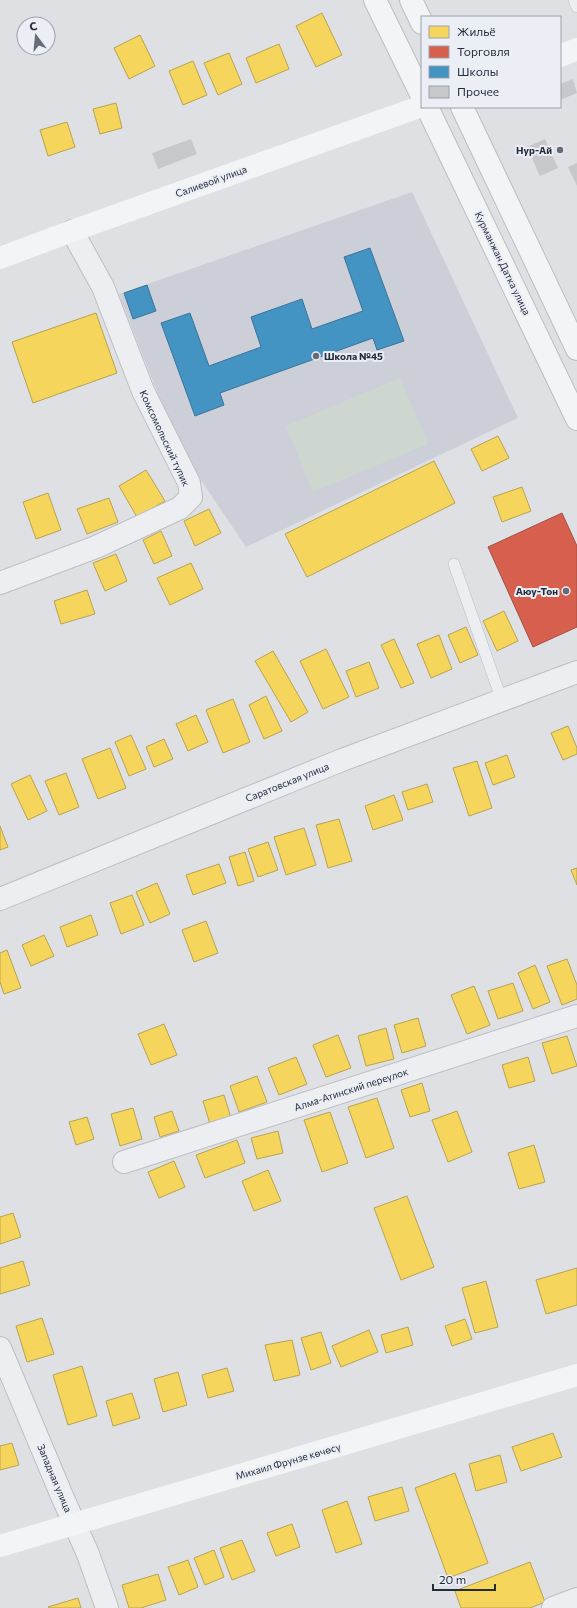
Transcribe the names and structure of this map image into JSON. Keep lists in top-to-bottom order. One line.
{"streets":{"main road":["Салиевой улица","Курманжан Датка улица","Михаил Фрунзе көчөсү"],"street":["Комсомольский тупик","Саратовская улица","Алма-Атинский переулок","Западная улица"]},"crossings":[["Салиевой улица","Комсомольский тупик"],["Михаил Фрунзе көчөсү","Западная улица"]],"places":["Нур-Ай","Школа №45","Аюу-Тон"],"legend":["Жильё","Торговля","Школы","Прочее"],"scale_bar":"20 m","north":"top"}
